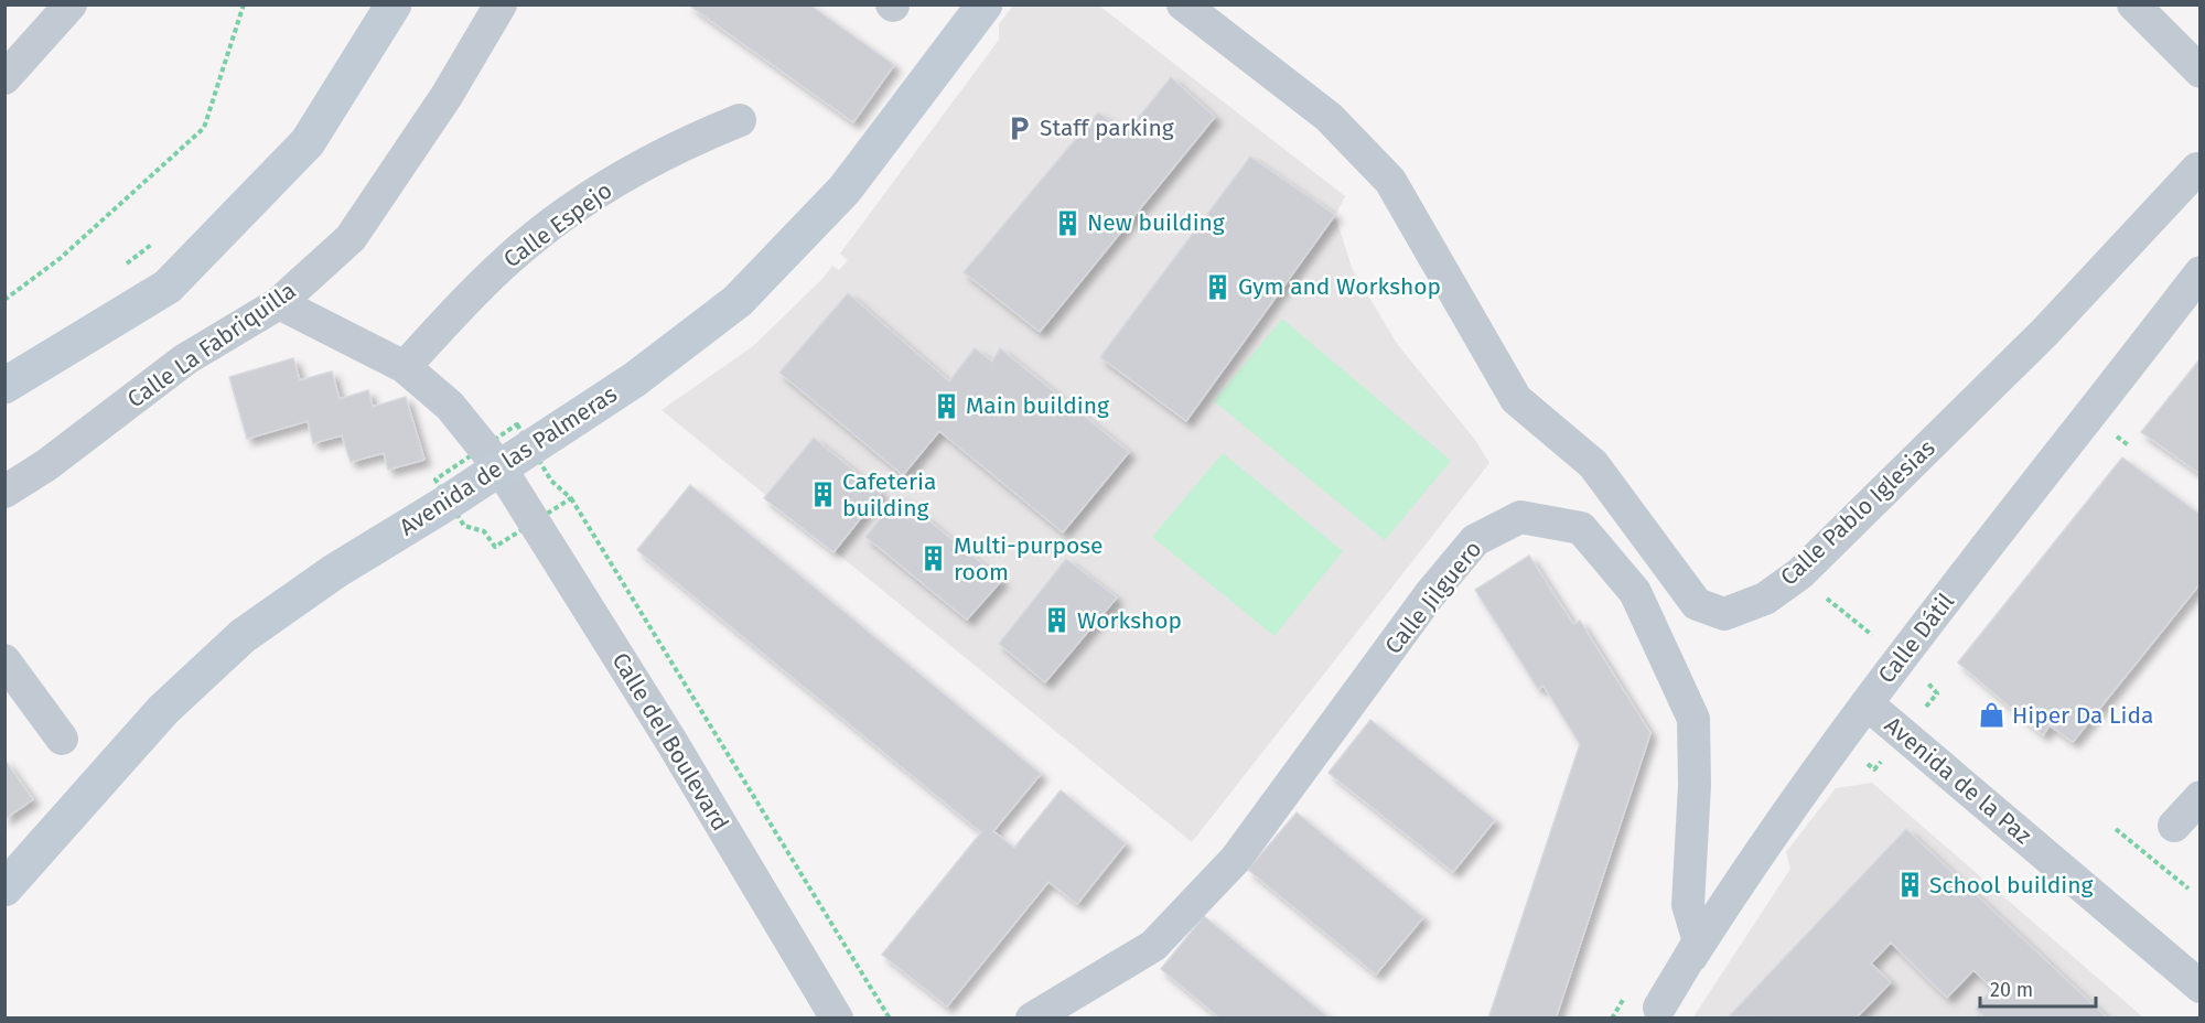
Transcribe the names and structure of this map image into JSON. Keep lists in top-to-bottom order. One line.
{"streets":{"street":["Calle Espejo","Calle La Fabriquilla","Avenida de las Palmeras","Calle Pablo Iglesias","Calle Jilguero","Calle Dátil","Calle del Boulevard","Avenida de la Paz"]},"crossings":[["Calle Espejo","Calle del Boulevard"],["Calle La Fabriquilla","Calle del Boulevard"],["Avenida de las Palmeras","Calle del Boulevard"],["Calle Jilguero","Calle Dátil"],["Calle Dátil","Avenida de la Paz"]],"places":{"parking":["Staff parking"],"building":["New building","Gym and Workshop","Main building","Cafeteria building","Multi-purpose room","Workshop","School building"],"shop":["Hiper Da Lida"]},"scale_bar":"20 m"}
